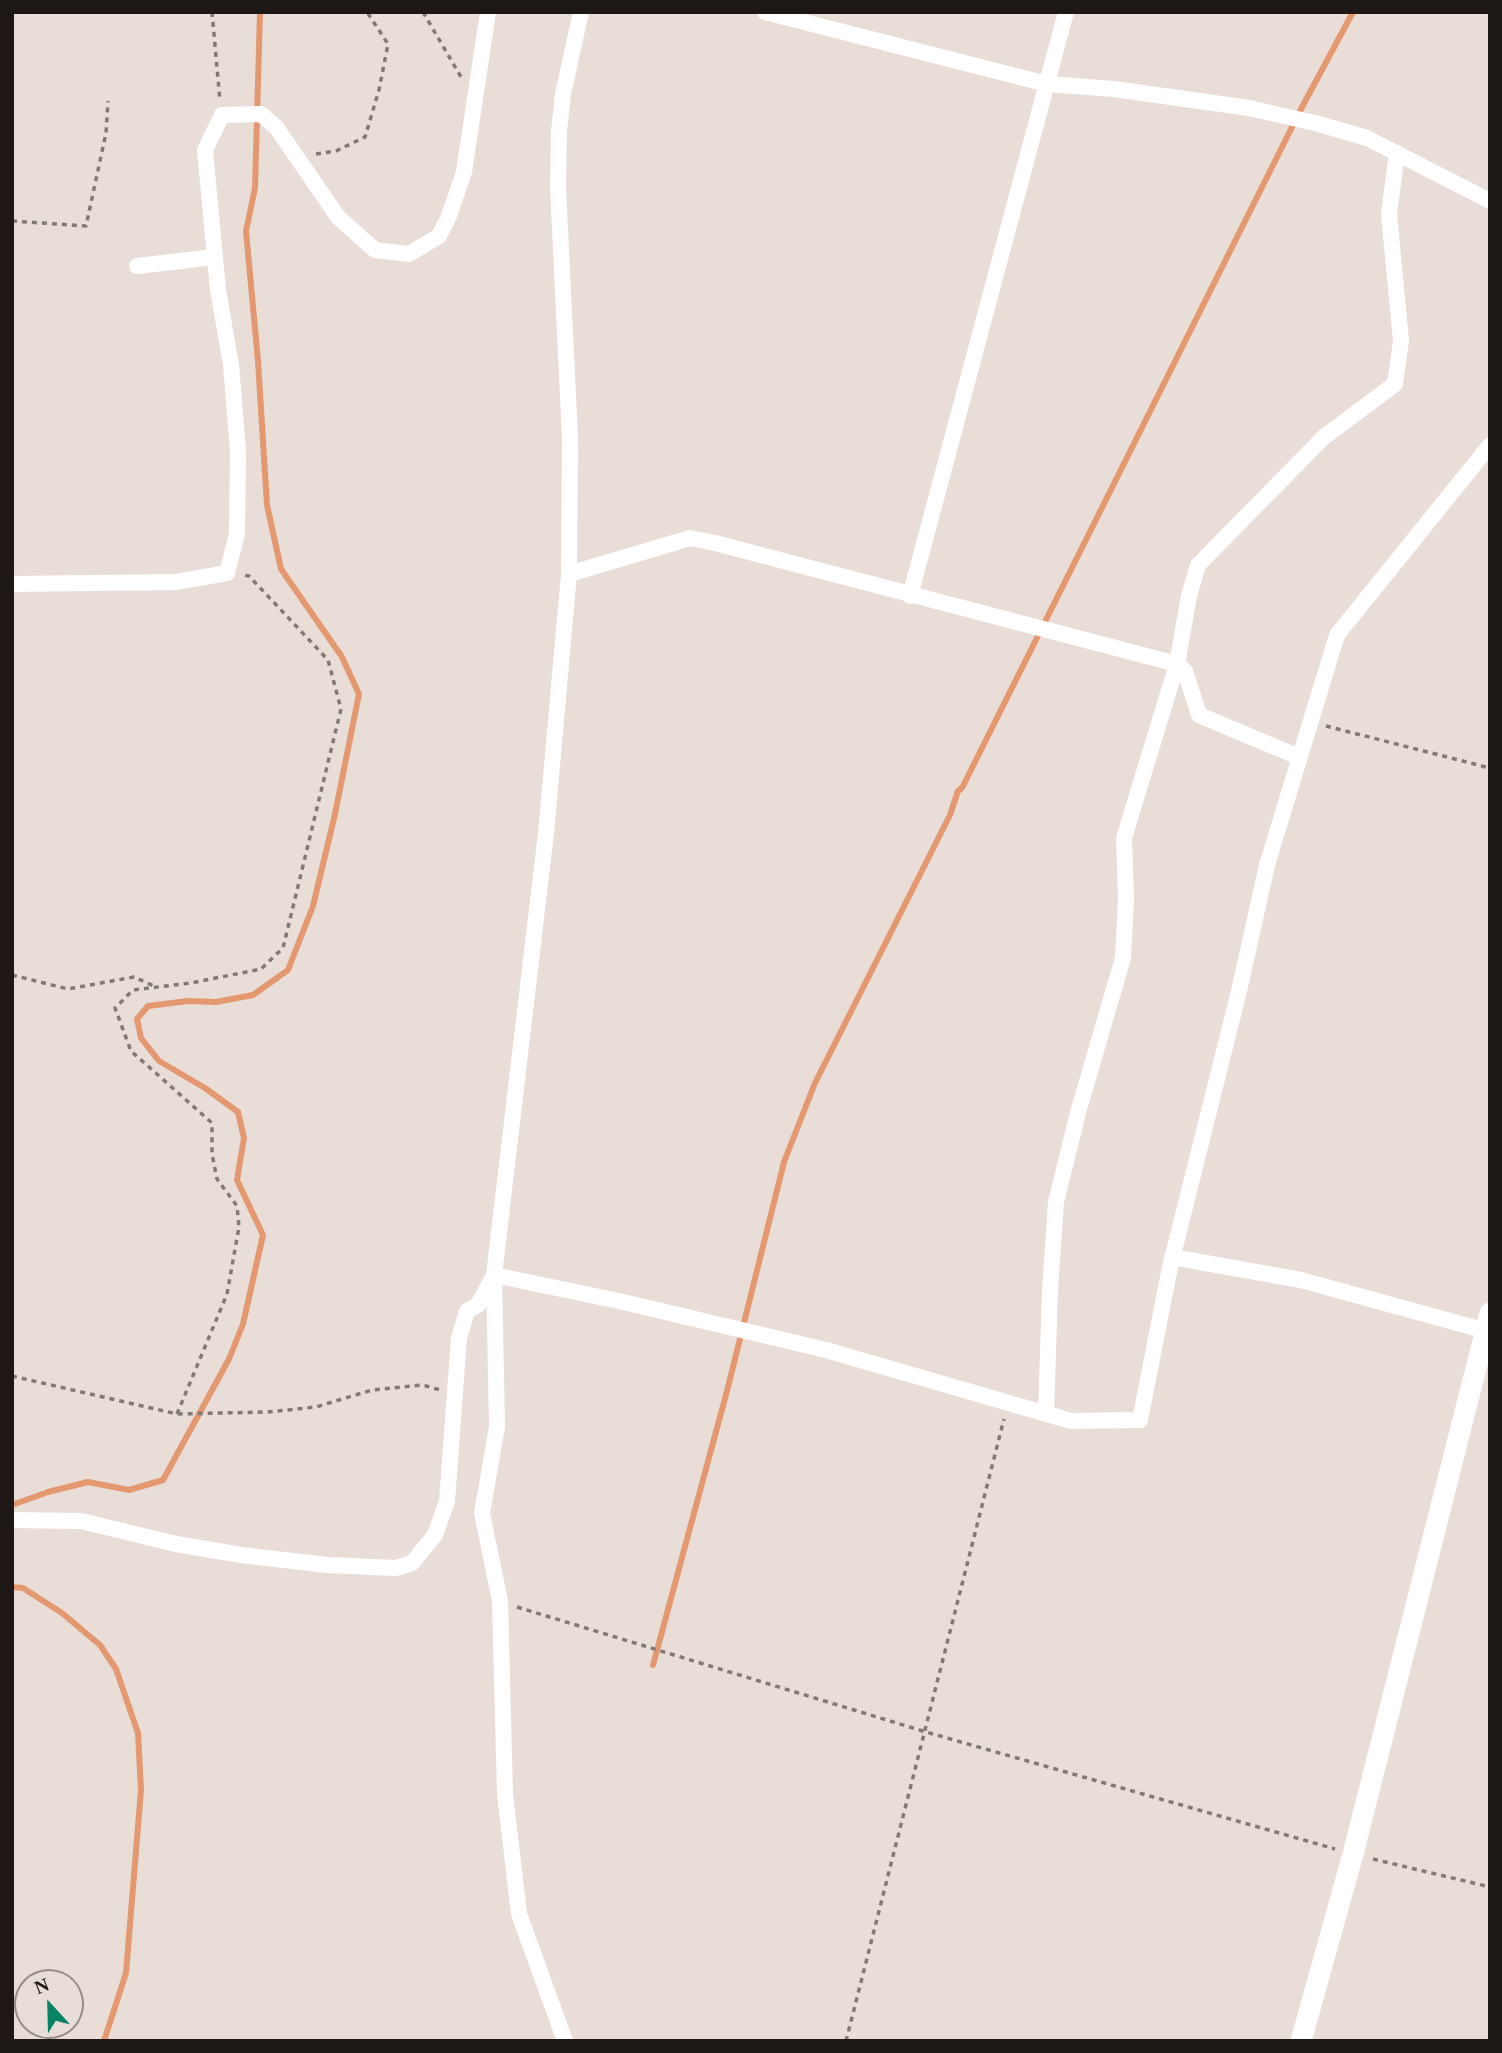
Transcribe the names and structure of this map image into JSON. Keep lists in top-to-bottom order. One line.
{"north":"top"}
